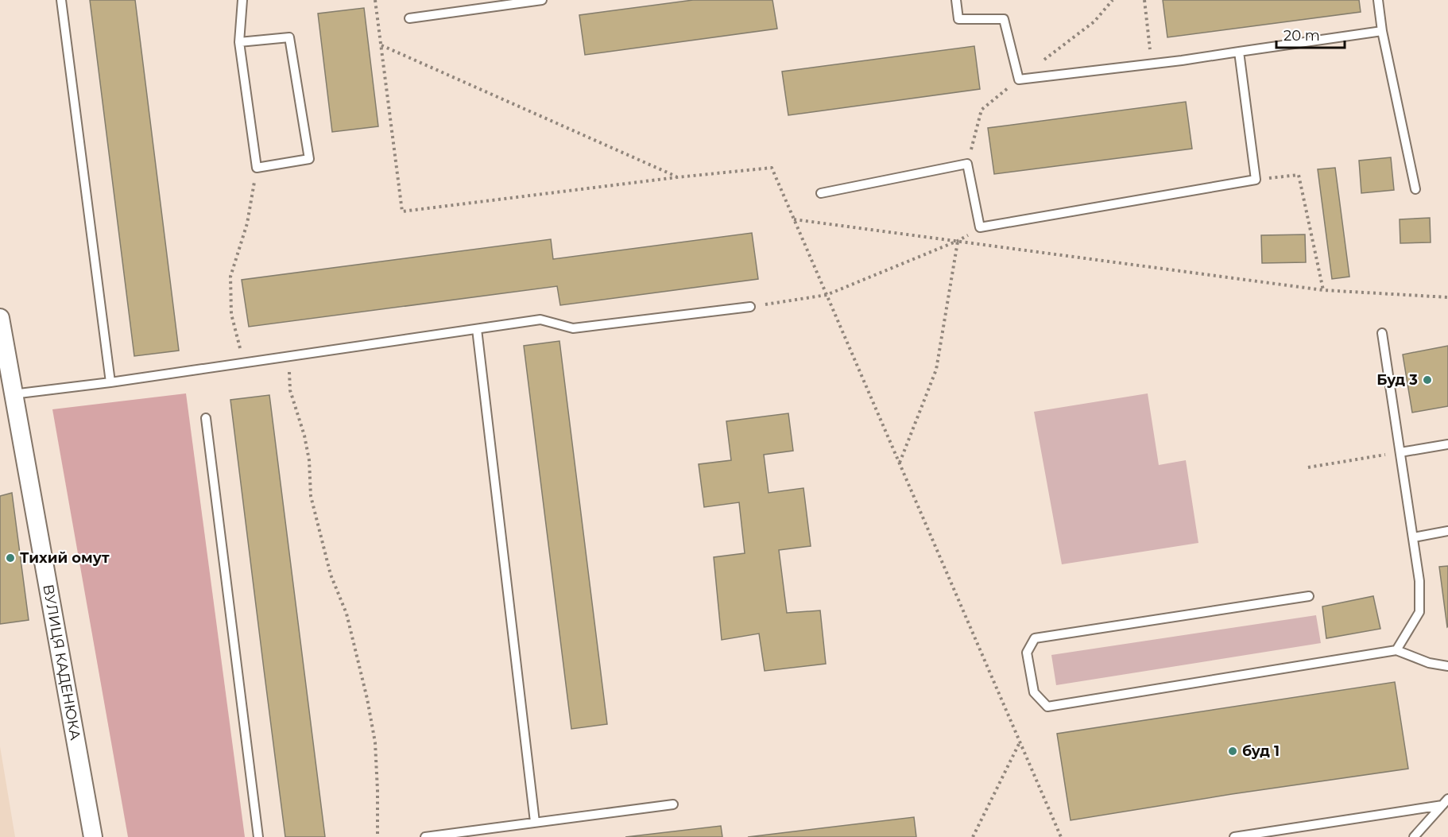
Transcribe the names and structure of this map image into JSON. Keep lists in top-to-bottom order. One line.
{"streets":{"street":["ВУЛИЦЯ КАДЕНЮКА"]},"places":["Буд 3","Тихий омут","буд 1"],"scale_bar":"20 m"}
